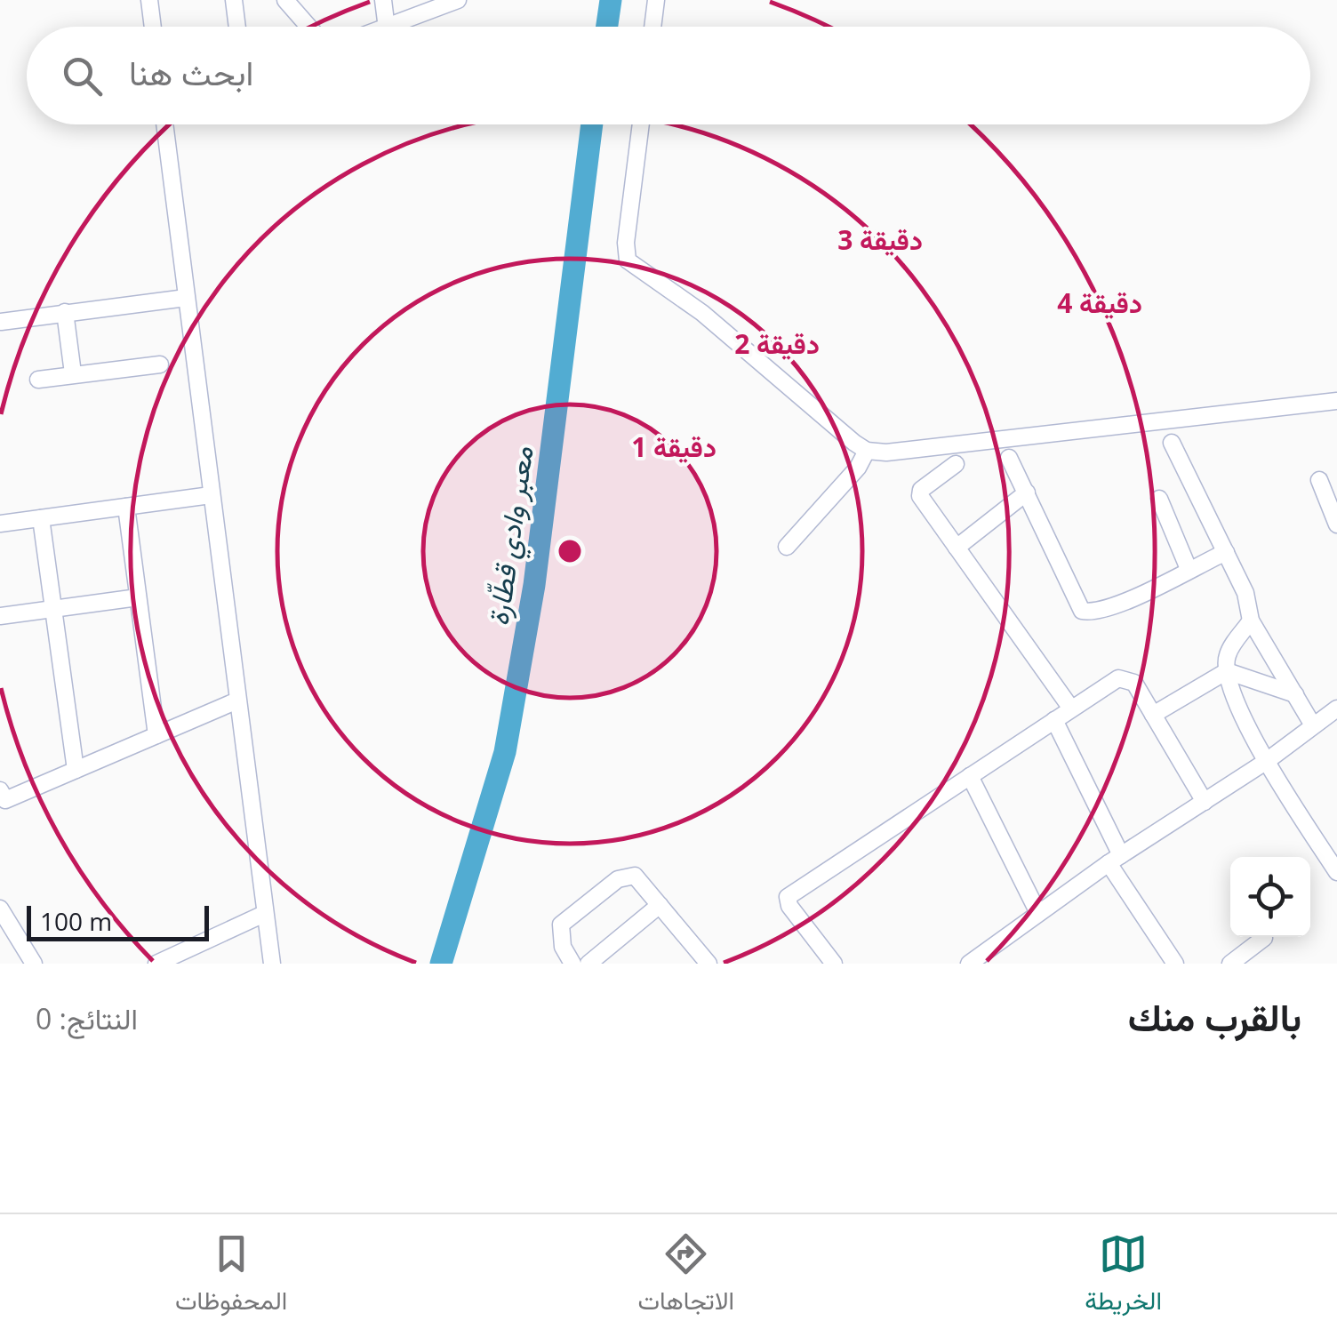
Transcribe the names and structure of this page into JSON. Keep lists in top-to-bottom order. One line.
{"water":["معبر وادي قطّارة"],"scale_bar":"100 m","page":{"search":"ابحث هنا","scale":"100 m","heading":["بالقرب منك","النتائج: 0"],"nav":["الخريطة","الاتجاهات","المحفوظات"]},"rings":["3 دقيقة","4 دقيقة","2 دقيقة","1 دقيقة"]}
